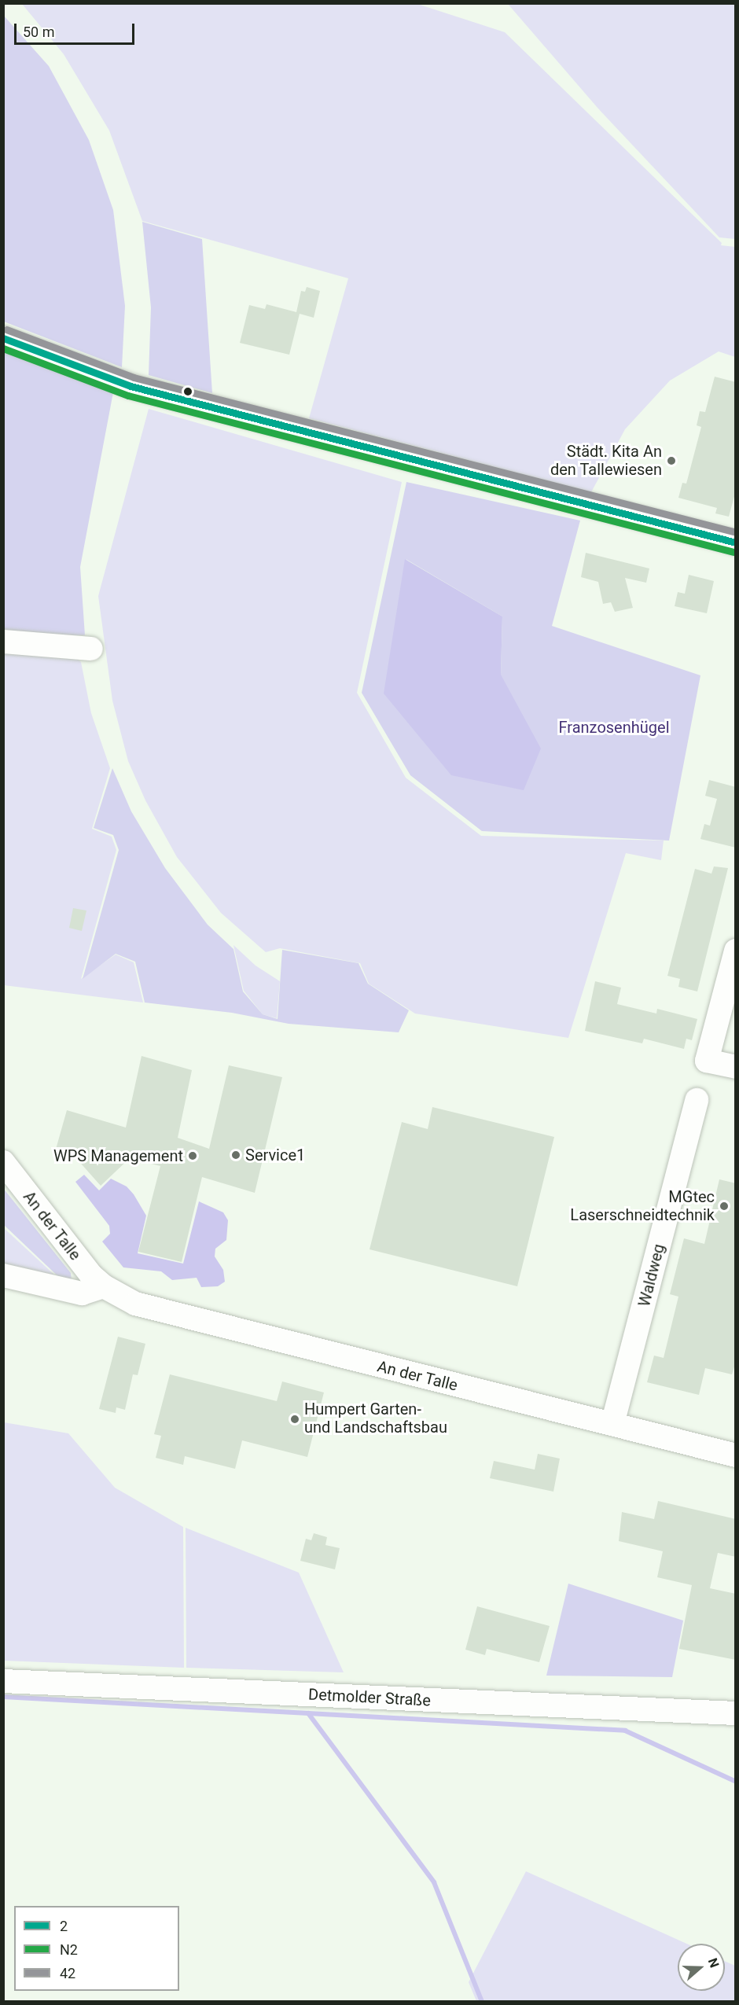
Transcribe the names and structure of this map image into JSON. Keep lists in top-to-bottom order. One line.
{"streets":{"street":["An der Talle","Waldweg","Detmolder Straße"]},"crossings":[["An der Talle","Waldweg"]],"parks":["Franzosenhügel"],"places":["Städt. Kita An den Tallewiesen","Service1","WPS Management","MGtec Laserschneidtechnik","Humpert Garten- und Landschaftsbau"],"lines":["transit line 42","transit line 2","transit line N2"],"legend":["2","N2","42"],"scale_bar":"50 m","north":"right"}
